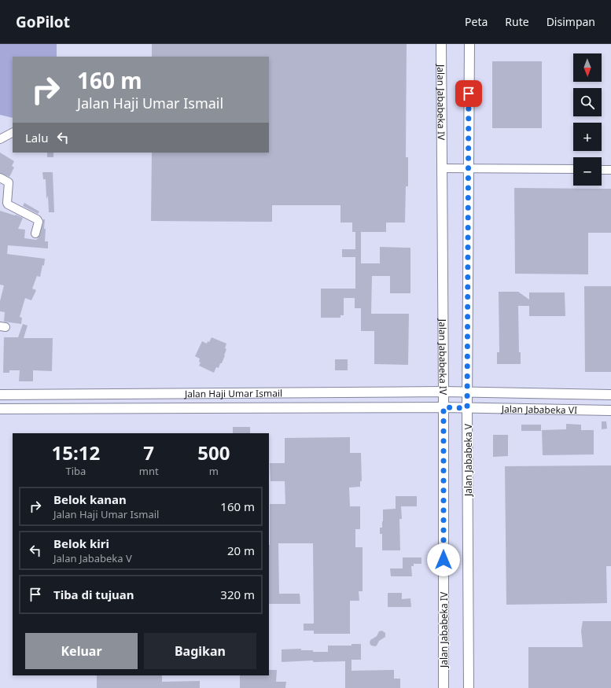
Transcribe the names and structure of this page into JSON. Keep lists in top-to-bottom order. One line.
{"streets":{"street":["Jalan Jababeka IV","Jalan Haji Umar Ismail","Jalan Jababeka VI","Jalan Jababeka V"]},"crossings":[["Jalan Jababeka IV","Jalan Haji Umar Ismail"],["Jalan Haji Umar Ismail","Jalan Jababeka VI"],["Jalan Haji Umar Ismail","Jalan Jababeka V"],["Jalan Jababeka VI","Jalan Jababeka V"]],"north":"bottom","page":{"header":"GoPilot","nav":["Peta","Rute","Disimpan"],"map_buttons":["+","−"],"turn":["160 m","Jalan Haji Umar Ismail"],"then":"Lalu","eta":["15:12","Tiba","7","mnt","500","m"],"list":[{"name":"Belok kanan","note":"Jalan Haji Umar Ismail","value":"160 m"},{"name":"Belok kiri","note":"Jalan Jababeka V","value":"20 m"},{"name":"Tiba di tujuan","value":"320 m"}],"buttons":["Keluar","Bagikan"]}}
